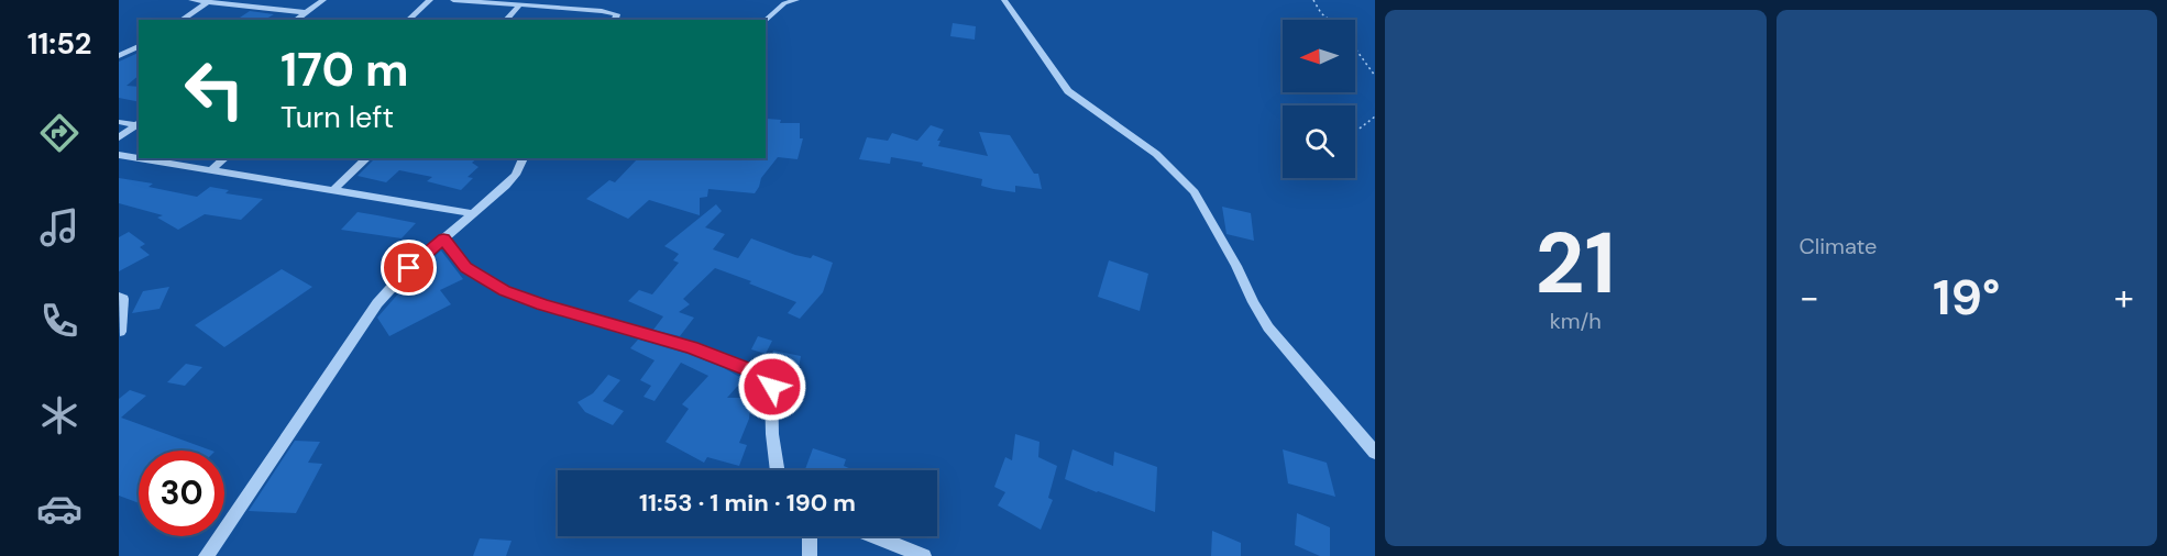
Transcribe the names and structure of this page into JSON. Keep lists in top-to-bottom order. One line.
{"north":"left","page":{"tabs":"11:52","tile":[["21","km/h"],"Climate"],"turn":["170 m","Turn left"],"heat":["−","19°","+"],"limit":"30","trip":"11:53 · 1 min · 190 m"}}
